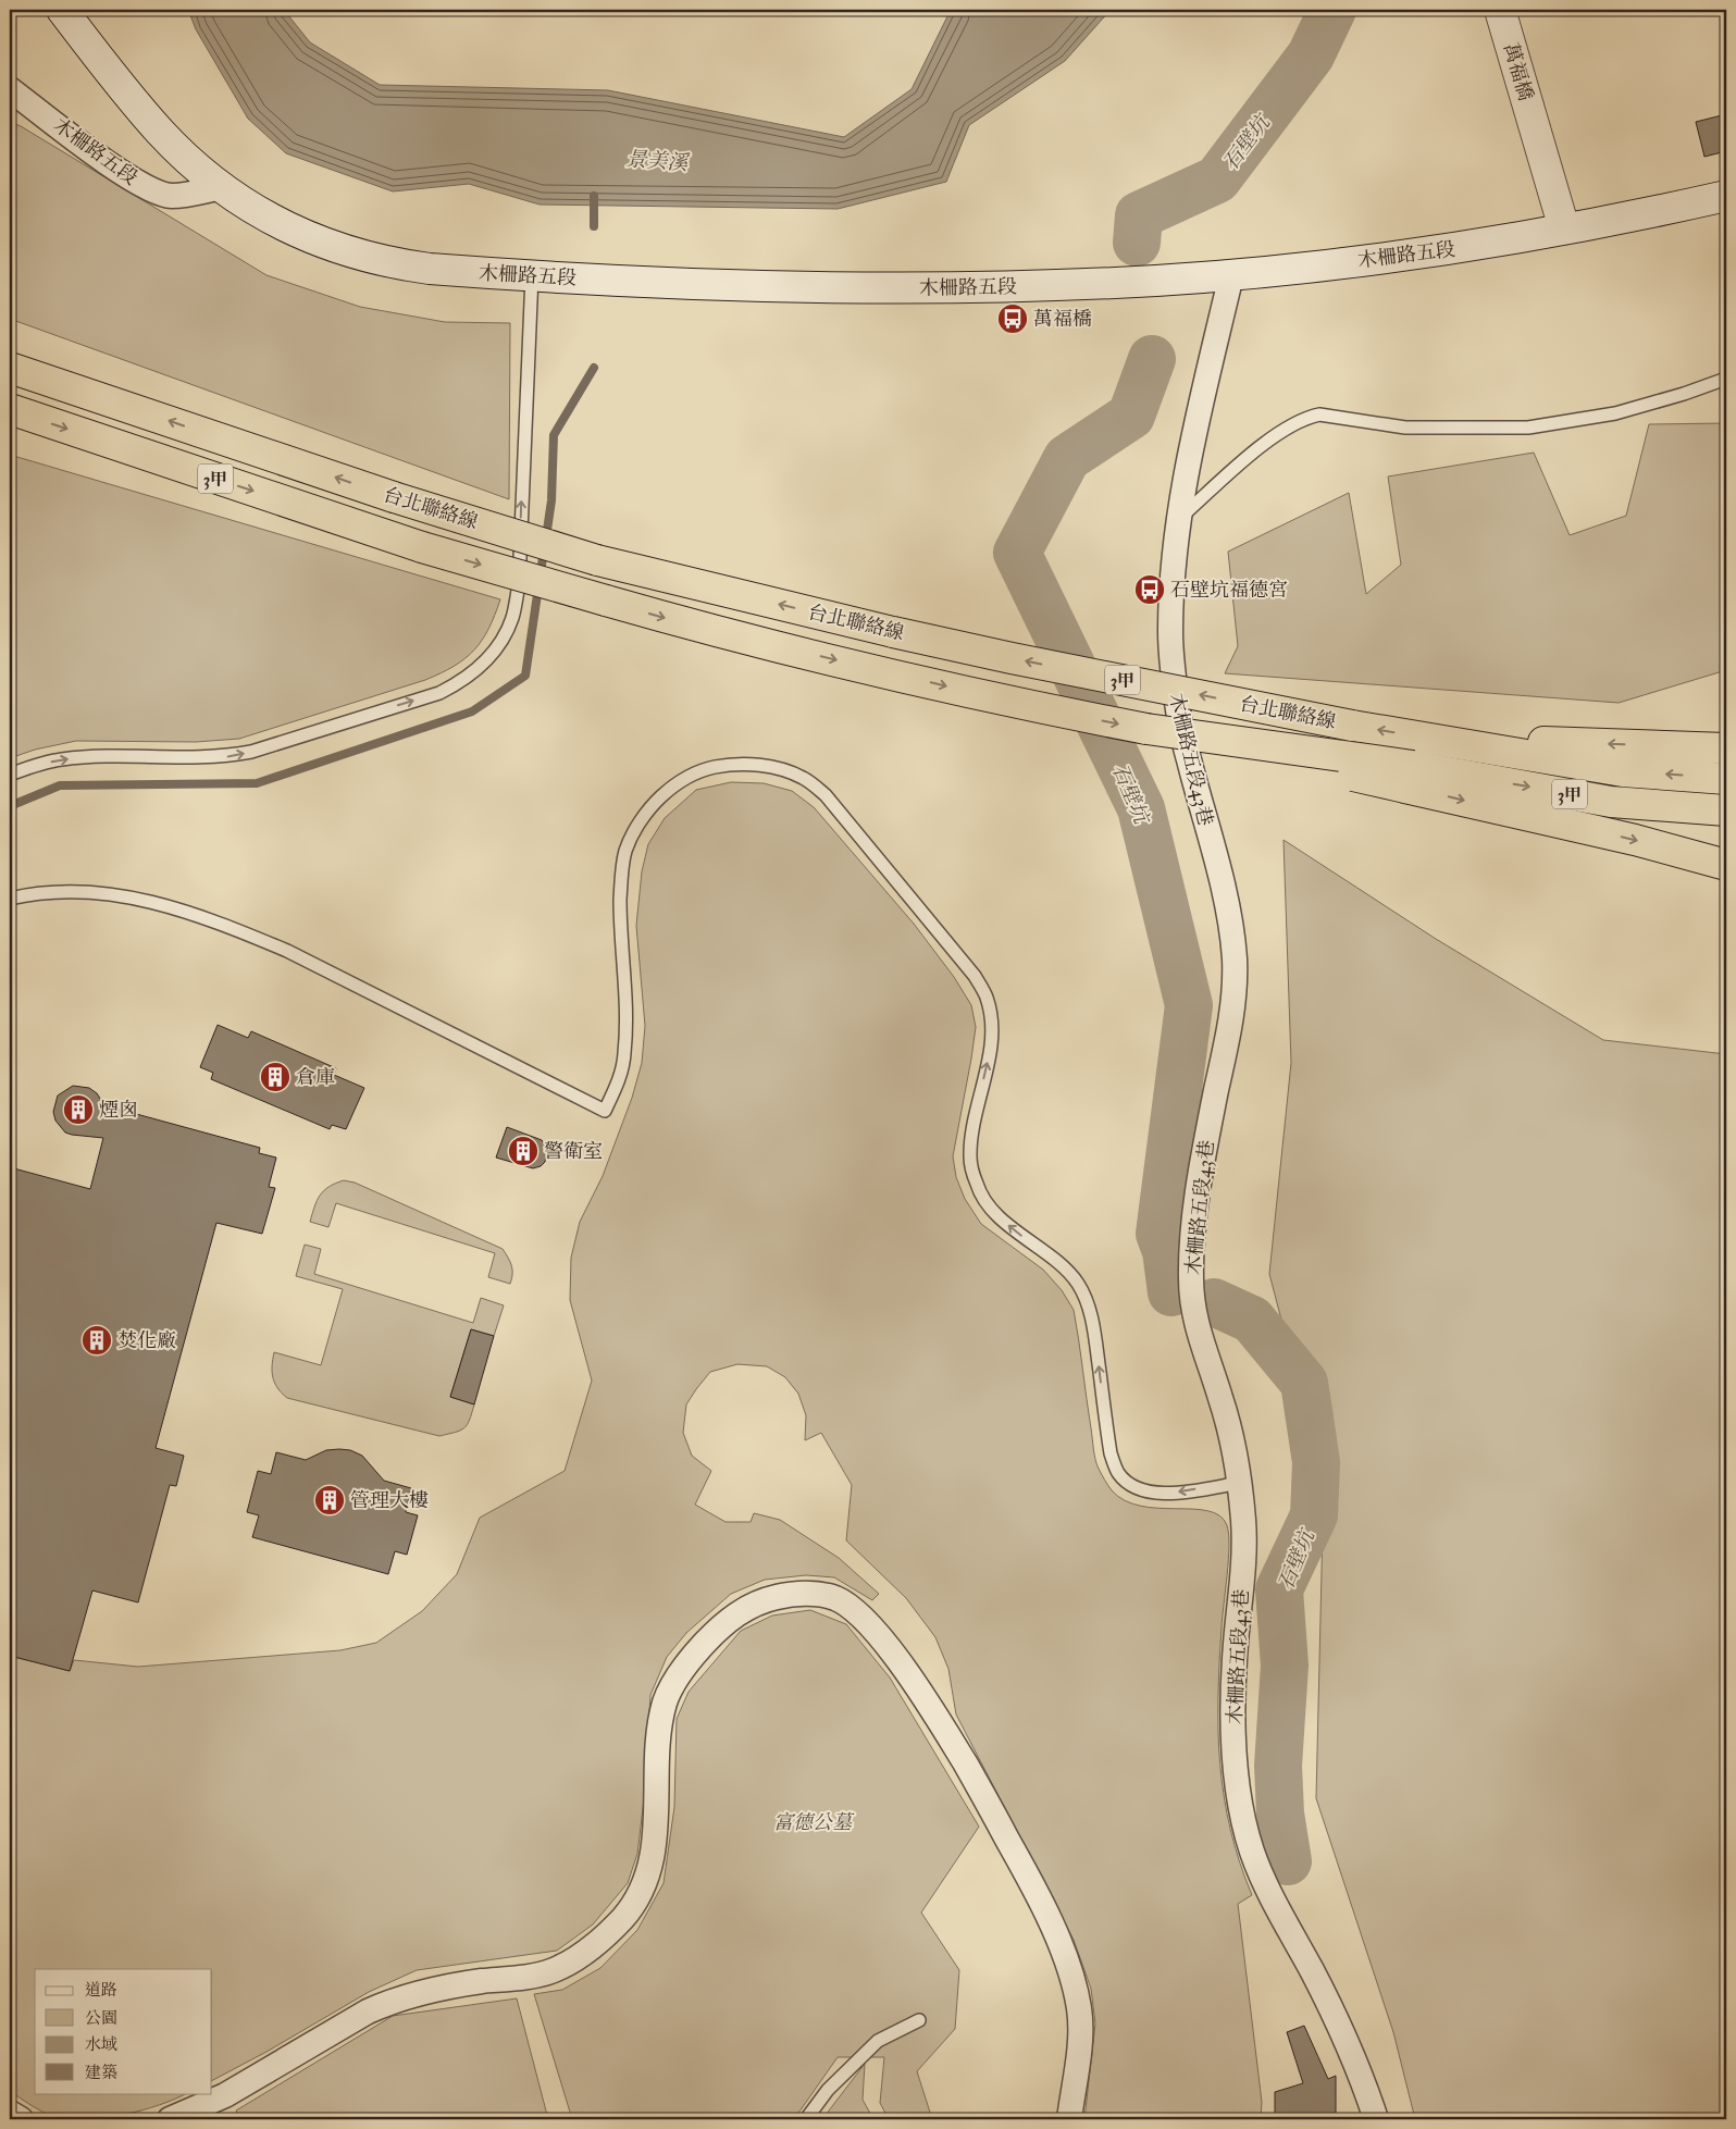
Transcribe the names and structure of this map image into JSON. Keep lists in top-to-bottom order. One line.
{"streets":{"highway":["3甲","台北聯絡線"],"main road":["萬福橋","木柵路五段"],"street":["木柵路五段43巷"]},"crossings":[["萬福橋","木柵路五段"],["木柵路五段","木柵路五段43巷"]],"water":["石壁坑","景美溪"],"parks":["富德公墓"],"places":{"bus stop":["萬福橋","石壁坑福德宮"],"building":["倉庫","煙囪","警衛室","焚化廠","管理大樓"]},"legend":["道路","公園","水域","建築"]}
